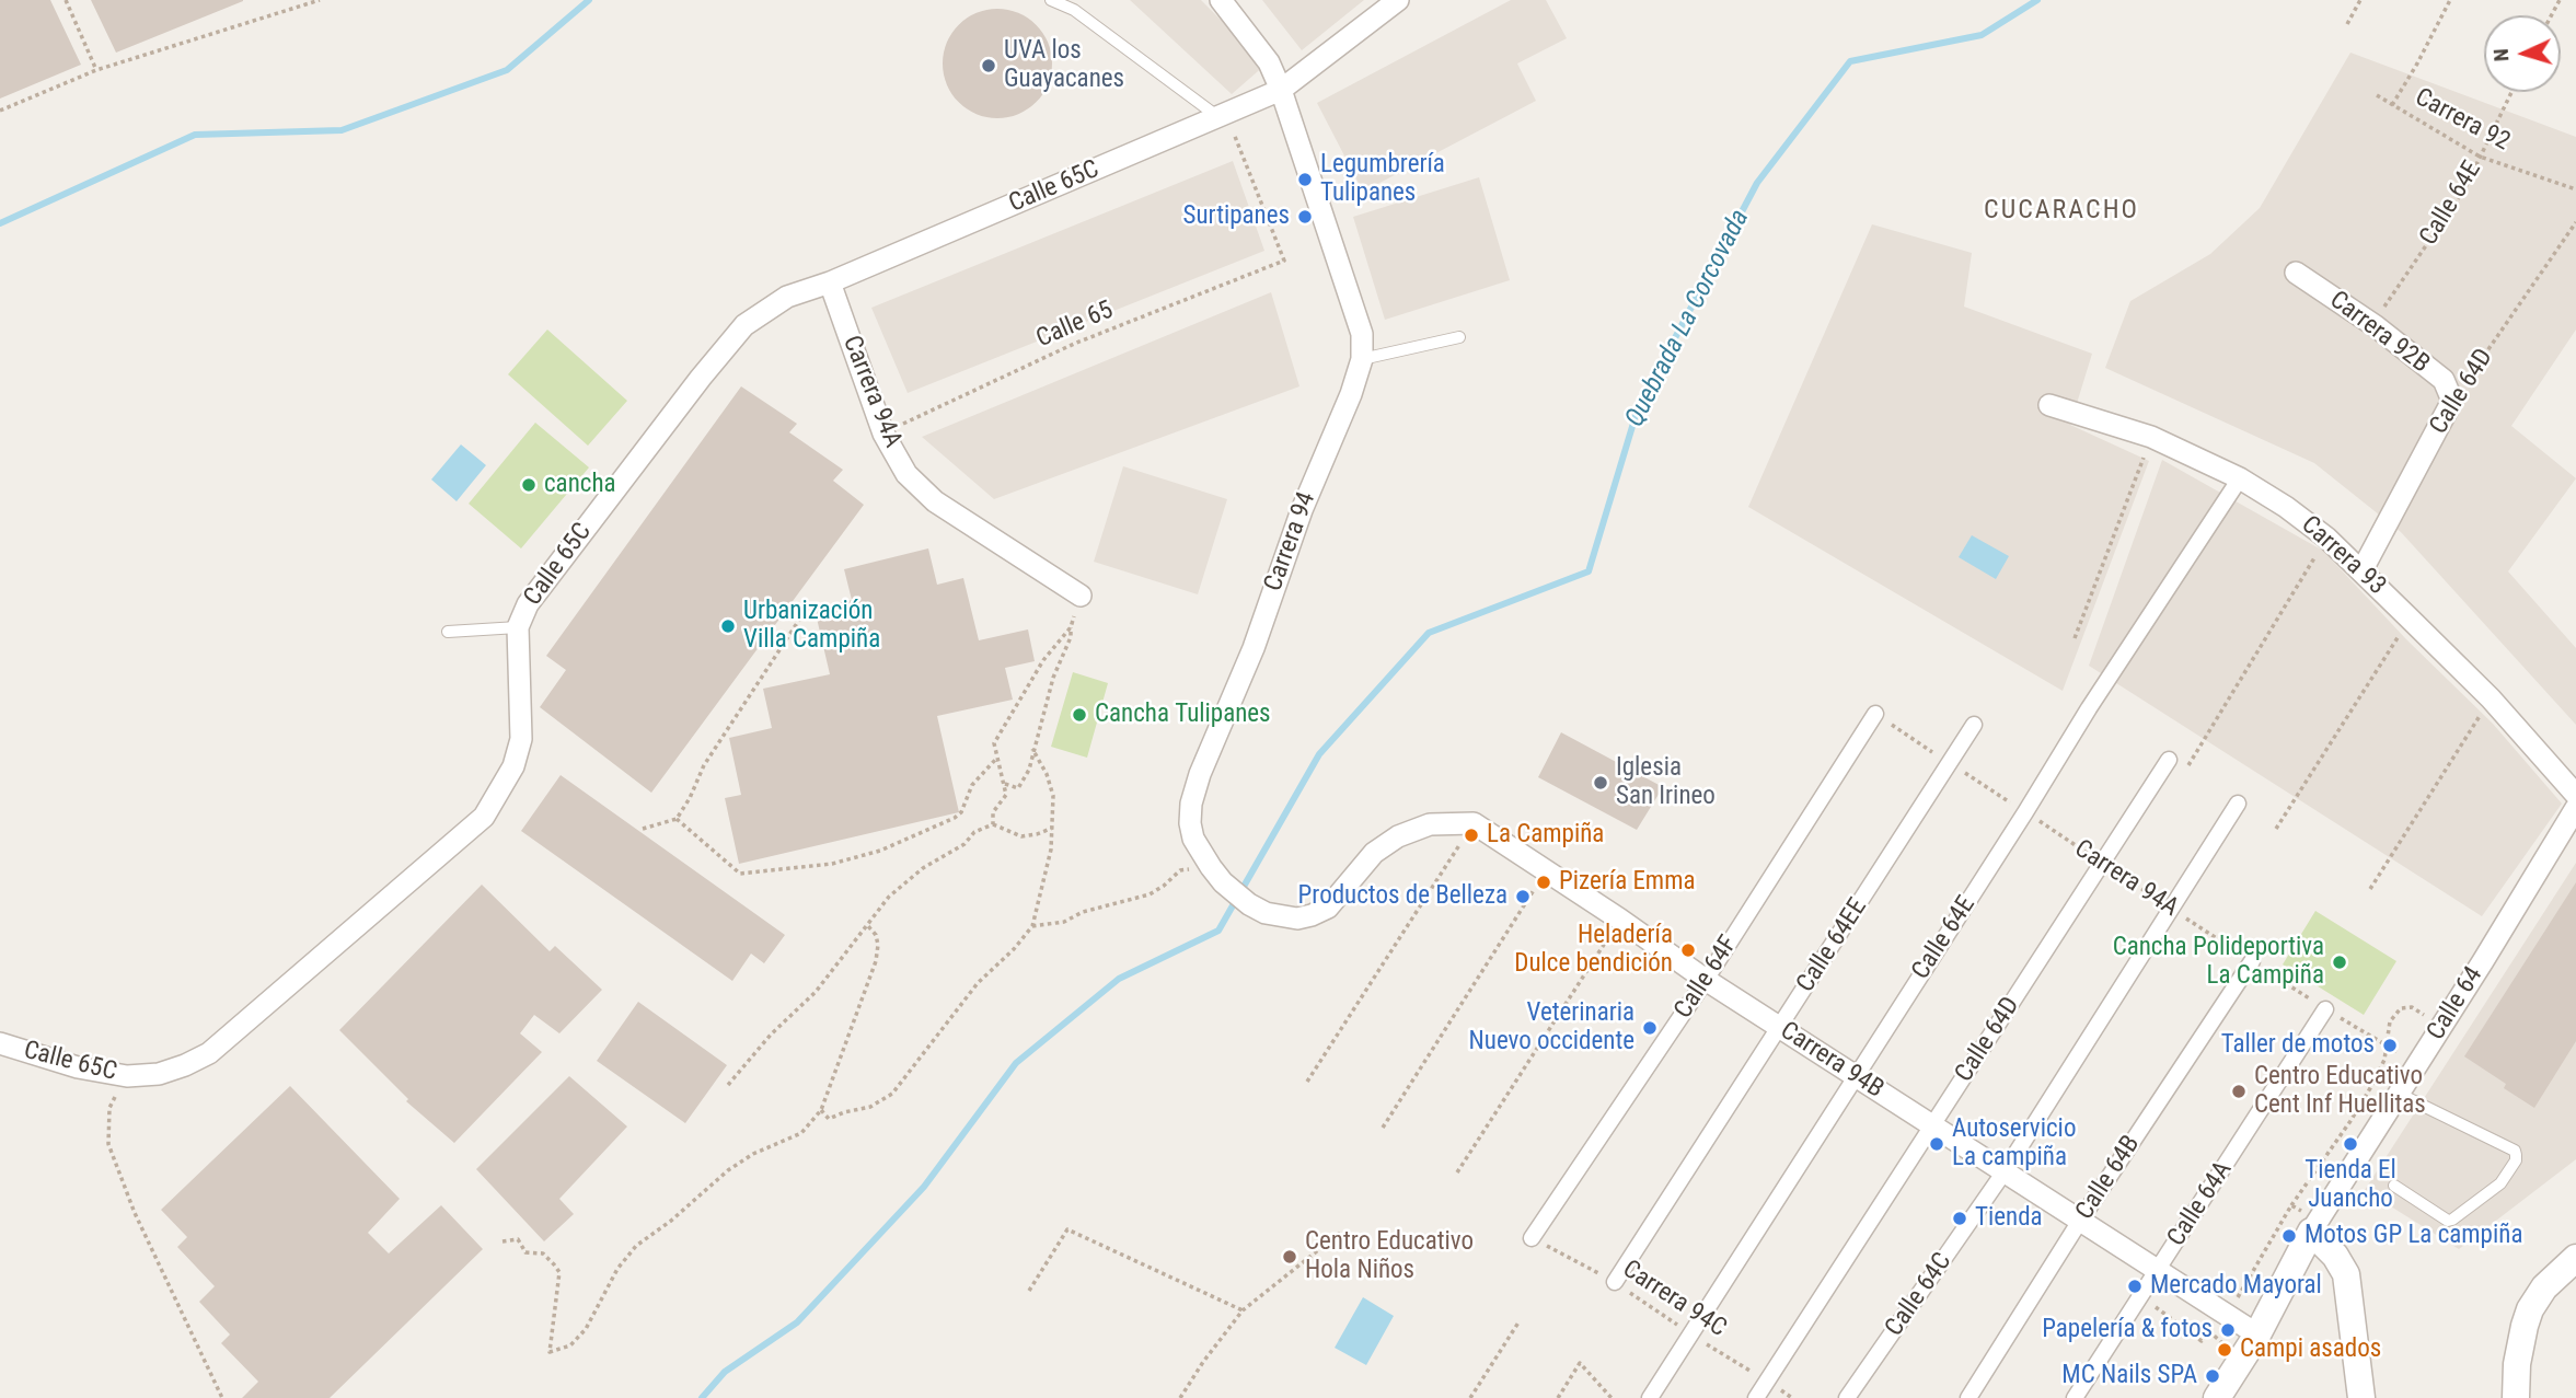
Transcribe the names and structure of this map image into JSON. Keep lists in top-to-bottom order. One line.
{"streets":{"street":["Calle 65C","Calle 64E","Carrera 92B","Carrera 94A","Calle 64D","Carrera 94","Carrera 93","Calle 64EE","Calle 64F","Calle 64","Carrera 94B","Calle 64B","Calle 64A","Calle 64C"],"path":["Carrera 92","Calle 65","Carrera 94C"]},"crossings":[["Carrera 92","Calle 64E"],["Calle 65C","Calle 65"],["Calle 65C","Carrera 94A"],["Calle 65C","Carrera 94"],["Calle 64E","Carrera 92B"],["Calle 64E","Carrera 94A"],["Calle 64E","Carrera 93"],["Calle 64E","Carrera 94B"],["Calle 64E","Carrera 94C"],["Calle 65","Carrera 94A"],["Carrera 92B","Calle 64D"],["Carrera 94A","Calle 64D"],["Carrera 94A","Calle 64EE"],["Carrera 94A","Calle 64F"],["Carrera 94A","Calle 64"],["Carrera 94A","Calle 64B"],["Carrera 94A","Calle 64A"],["Carrera 94A","Calle 64C"],["Calle 64D","Carrera 93"],["Calle 64D","Carrera 94B"],["Calle 64D","Carrera 94C"],["Carrera 94","Carrera 94B"],["Calle 64EE","Carrera 94B"],["Calle 64EE","Carrera 94C"],["Calle 64F","Carrera 94B"],["Calle 64F","Carrera 94C"],["Calle 64","Carrera 94B"],["Carrera 94B","Calle 64B"],["Carrera 94B","Calle 64A"],["Carrera 94B","Calle 64C"]],"districts":["CUCARACHO"],"water":["Quebrada La Corcovada"],"places":["UVA los Guayacanes","Legumbrería Tulipanes","Surtipanes","cancha","Urbanización Villa Campiña","Cancha Tulipanes","Iglesia San Irineo","La Campiña","Pizería Emma","Productos de Belleza","Heladería Dulce bendición","Cancha Polideportiva La Campiña","Veterinaria Nuevo occidente","Taller de motos","Centro Educativo Cent Inf Huellitas","Autoservicio La campiña","Tienda El Juancho","Tienda","Motos GP La campiña","Centro Educativo Hola Niños","Mercado Mayoral","Papelería & fotos","Campi asados","MC Nails SPA"],"north":"left"}
